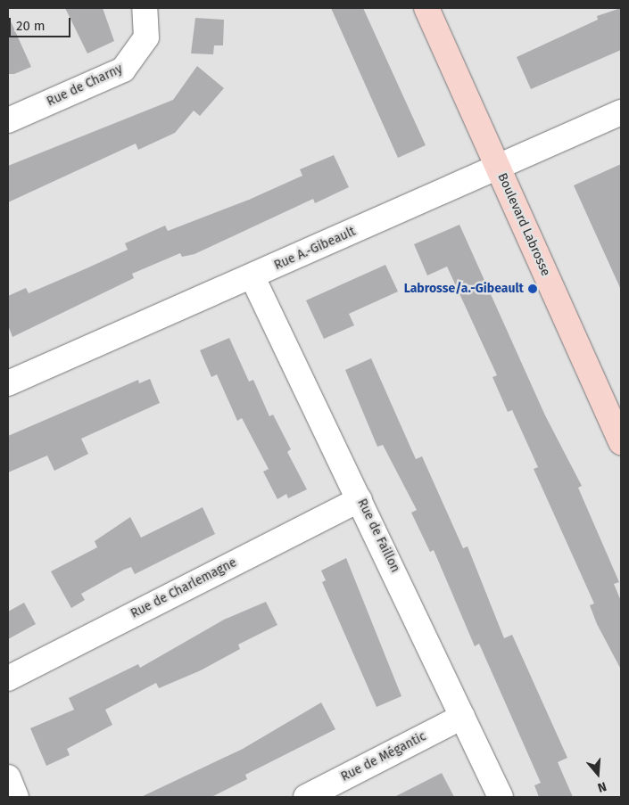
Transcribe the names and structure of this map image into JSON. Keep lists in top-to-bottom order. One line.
{"streets":{"main road":["Boulevard Labrosse"],"street":["Rue de Charny","Rue A.-Gibeault","Rue de Faillon","Rue de Charlemagne","Rue de Mégantic"]},"crossings":[["Boulevard Labrosse","Rue A.-Gibeault"],["Rue A.-Gibeault","Rue de Faillon"],["Rue de Faillon","Rue de Charlemagne"],["Rue de Faillon","Rue de Mégantic"]],"places":["Labrosse/a.-Gibeault"],"scale_bar":"20 m","north":"bottom"}
